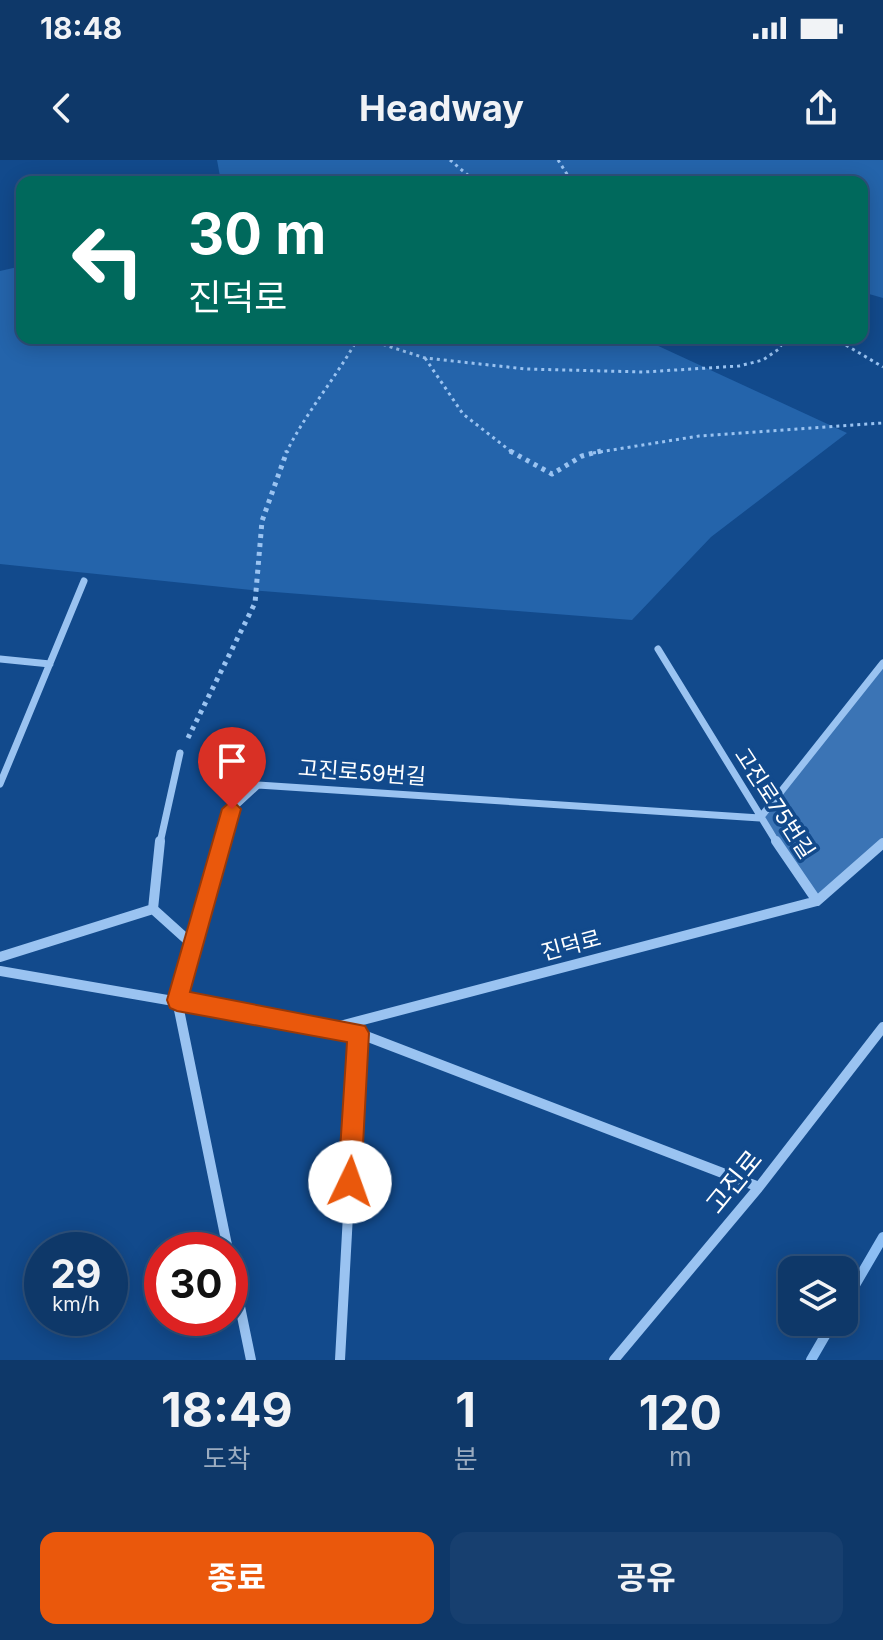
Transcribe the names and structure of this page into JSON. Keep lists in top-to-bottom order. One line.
{"streets":{"street":["고진로59번길","고진로75번길","진덕로","고진로"]},"crossings":[["고진로59번길","고진로75번길"],["고진로59번길","진덕로"],["고진로75번길","진덕로"],["진덕로","고진로"]],"page":{"status":"18:48","header":"Headway","turn":["30 m","진덕로"],"speed":"29 km/h","limit":"30","eta":["18:49","도착","1","분","120","m"],"buttons":["종료","공유"]}}
